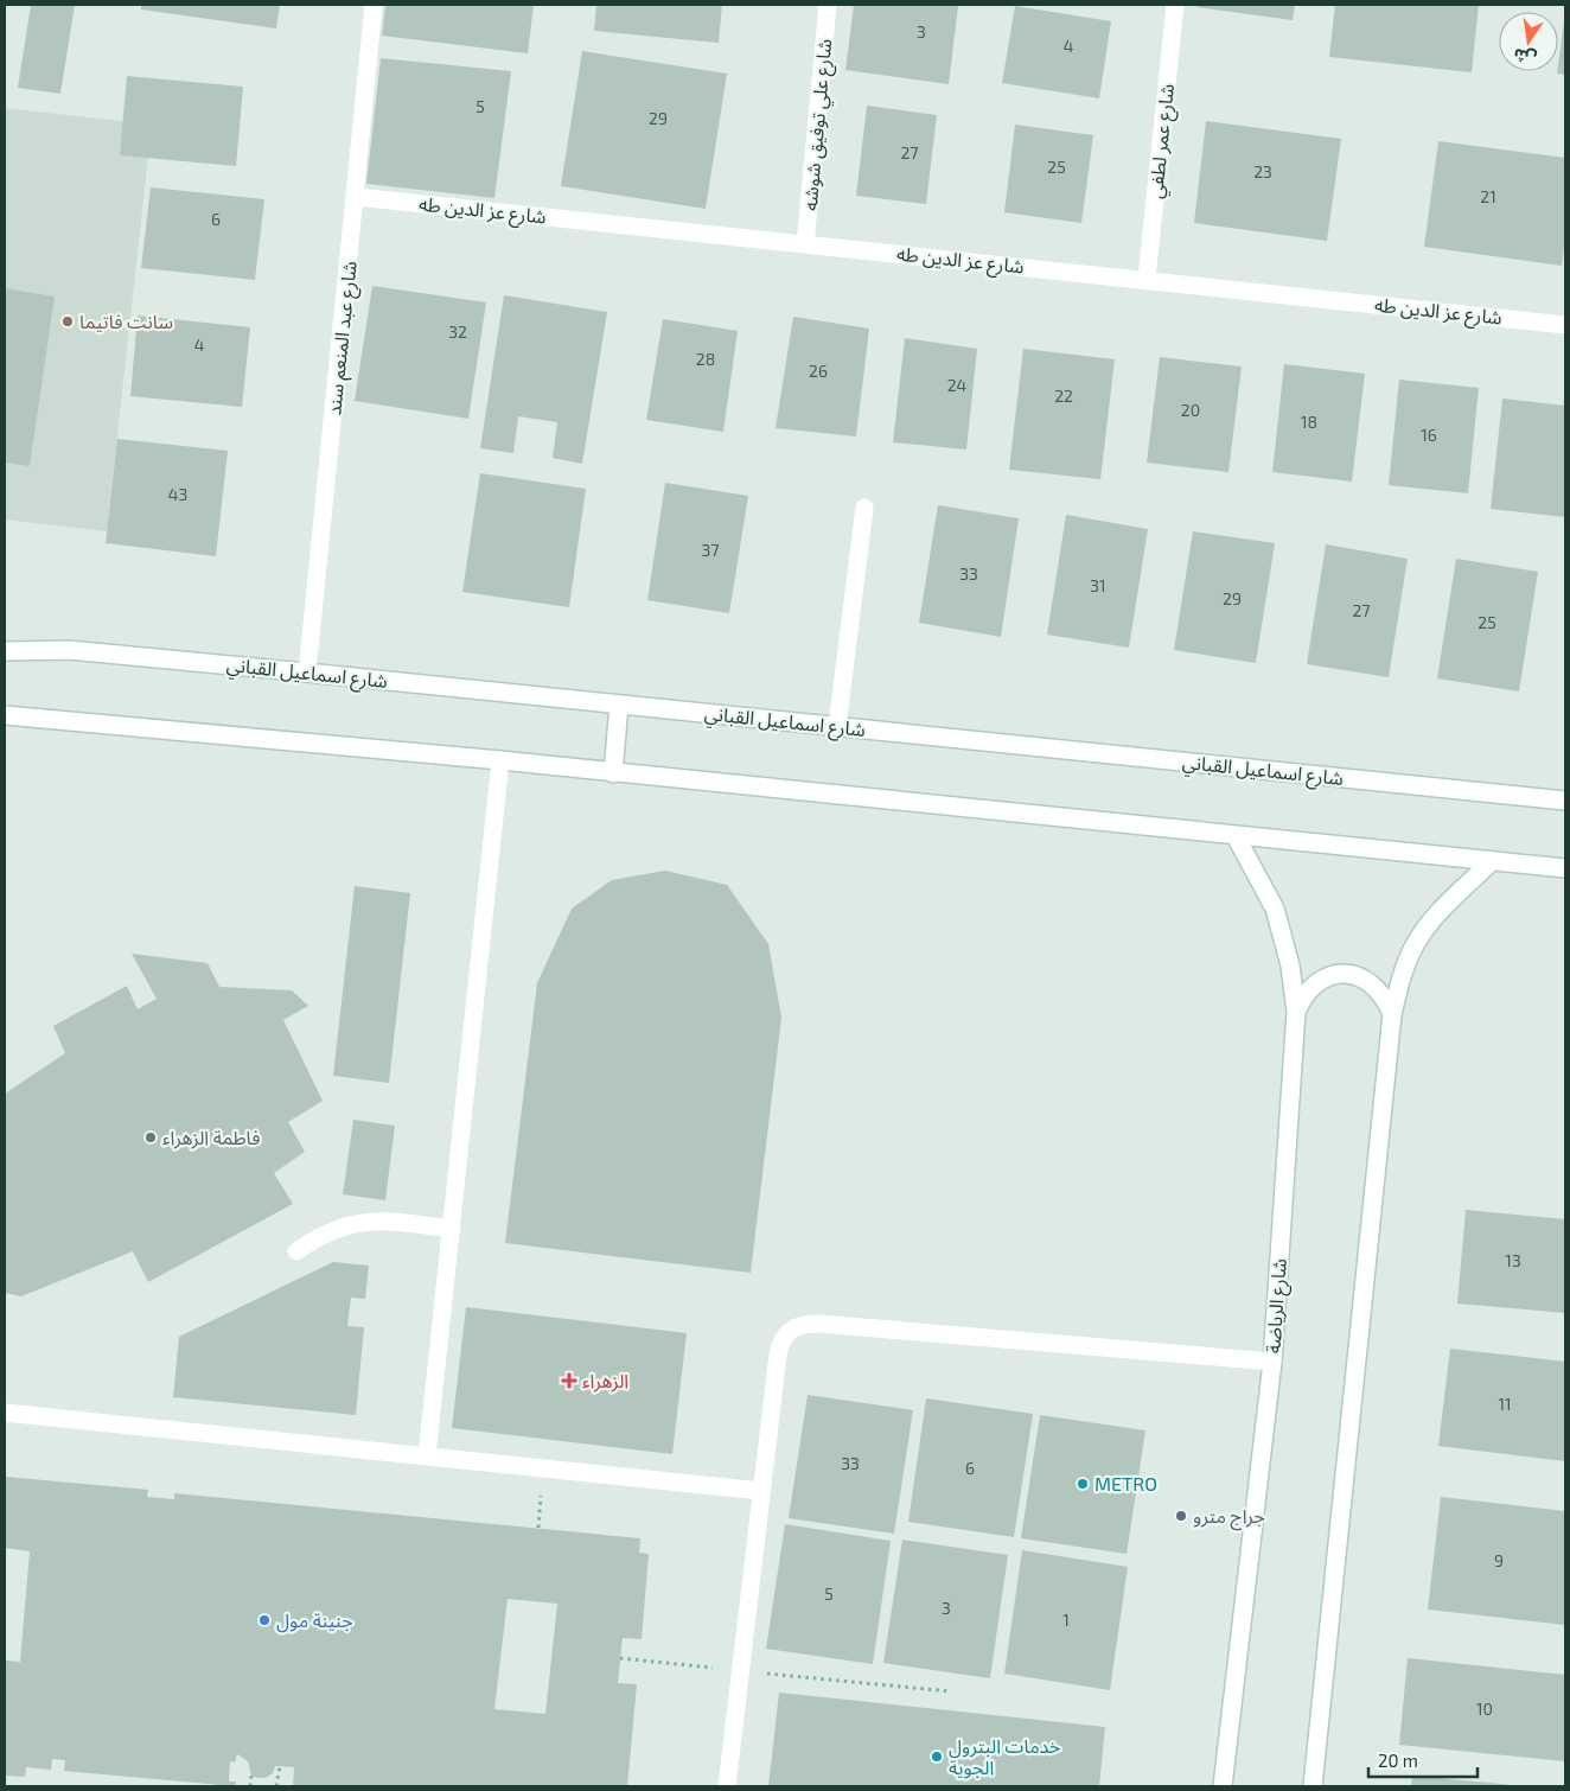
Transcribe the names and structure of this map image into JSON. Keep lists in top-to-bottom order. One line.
{"streets":{"street":["شارع علي توفيق شوشه","شارع عمر لطفي","شارع عز الدين طه","شارع عبد المنعم سند","شارع اسماعيل القباني","شارع الرياضة"]},"crossings":[["شارع علي توفيق شوشه","شارع عز الدين طه"],["شارع عمر لطفي","شارع عز الدين طه"],["شارع عز الدين طه","شارع عبد المنعم سند"],["شارع عبد المنعم سند","شارع اسماعيل القباني"]],"places":{"other":["سانت فاتيما","فاطمة الزهراء","METRO","جراج مترو","جنينة مول","خدمات البترول الجوية"],"health":["الزهراء"]},"house_numbers":["3","4","5","29","27","25","23","21","6","32","4","28","26","24","22","20","18","16","43","37","33","31","29","27","25","13","11","33","6","9","5","3","1","10"],"scale_bar":"20 m","north":"bottom"}
